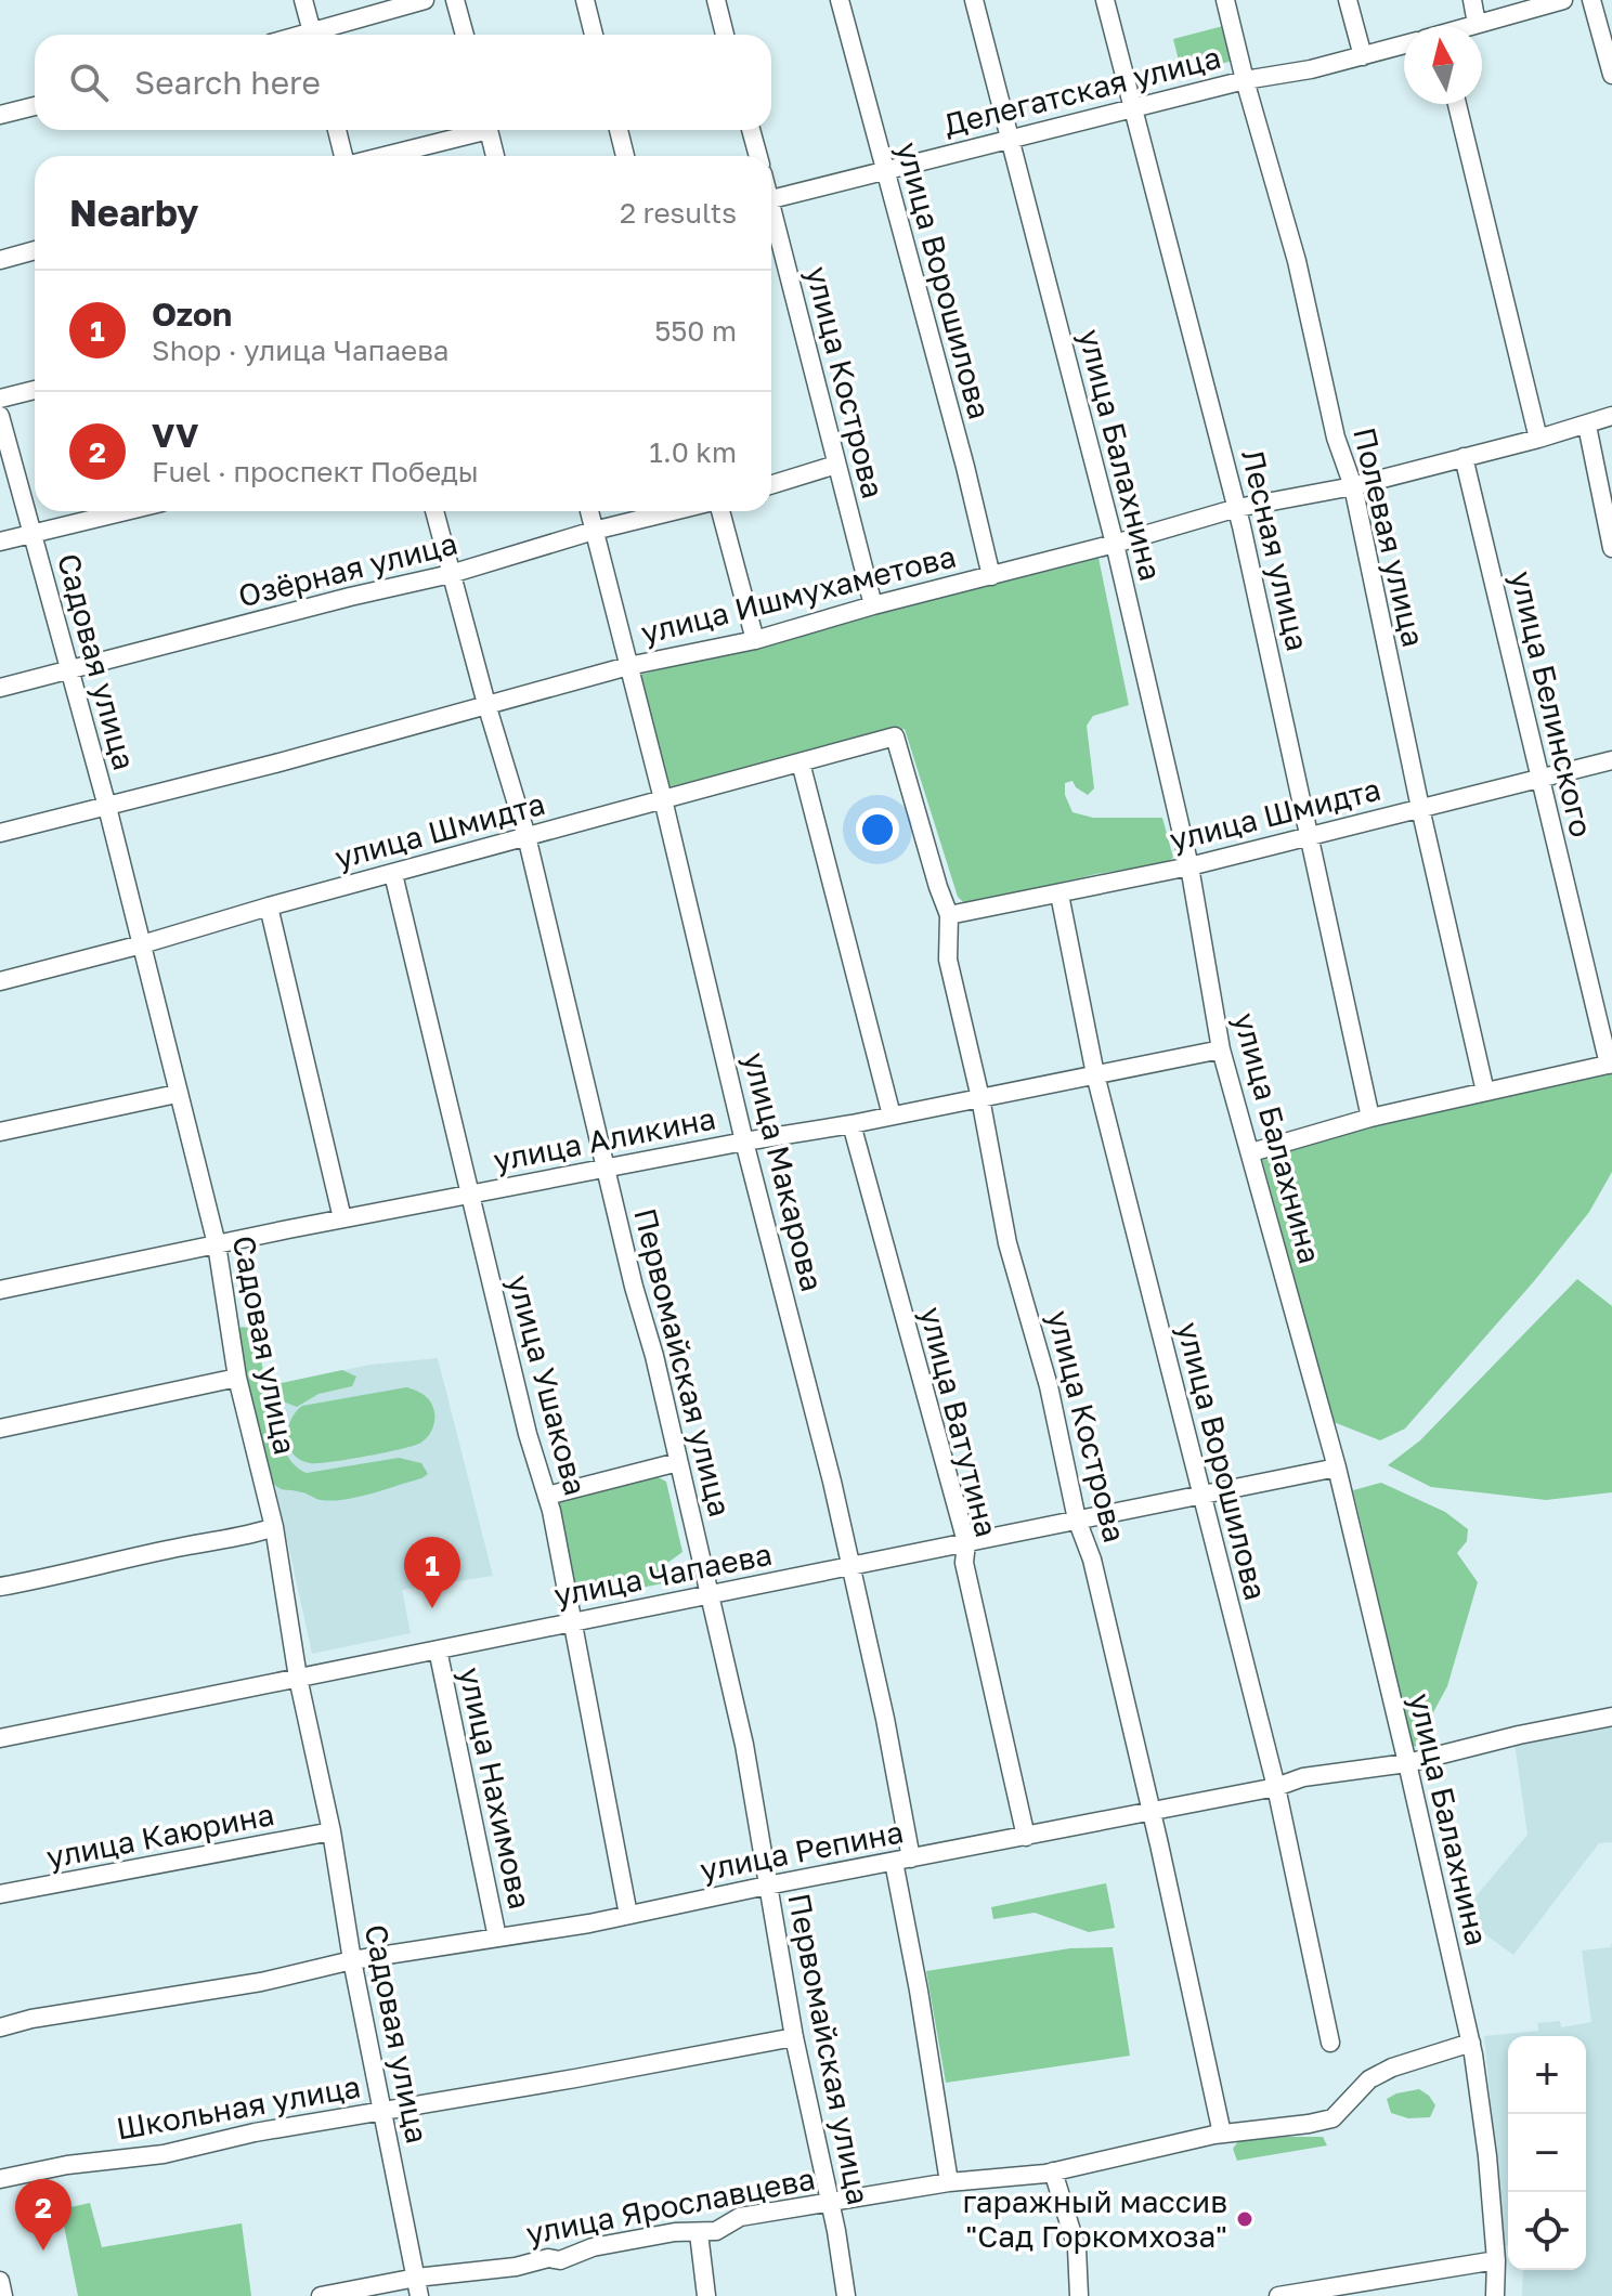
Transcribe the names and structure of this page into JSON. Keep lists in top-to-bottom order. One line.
{"streets":{"street":["Делегатская улица","улица Ворошилова","улица Кострова","улица Балахнина","Полевая улица","Лесная улица","Озёрная улица","улица Ишмухаметова","Садовая улица","улица Белинского","улица Шмидта","улица Аликина","улица Макарова","Первомайская улица","улица Ушакова","улица Ватутина","улица Чапаева","улица Нахимова","улица Каюрина","улица Репина","Школьная улица","улица Ярославцева"]},"crossings":[["Делегатская улица","улица Ворошилова"],["Делегатская улица","улица Балахнина"],["Делегатская улица","Полевая улица"],["Делегатская улица","Лесная улица"],["улица Ворошилова","улица Ишмухаметова"],["улица Ворошилова","улица Шмидта"],["улица Ворошилова","улица Аликина"],["улица Ворошилова","улица Чапаева"],["улица Ворошилова","улица Репина"],["улица Кострова","улица Ишмухаметова"],["улица Кострова","улица Шмидта"],["улица Кострова","улица Аликина"],["улица Кострова","улица Чапаева"],["улица Кострова","улица Репина"],["улица Кострова","улица Ярославцева"],["улица Балахнина","улица Ишмухаметова"],["улица Балахнина","улица Шмидта"],["улица Балахнина","улица Аликина"],["улица Балахнина","улица Чапаева"],["улица Балахнина","улица Репина"],["улица Балахнина","улица Ярославцева"],["Полевая улица","улица Ишмухаметова"],["Полевая улица","улица Шмидта"],["Лесная улица","улица Ишмухаметова"],["Лесная улица","улица Шмидта"],["Озёрная улица","Садовая улица"],["Озёрная улица","улица Макарова"],["Озёрная улица","Первомайская улица"],["улица Ишмухаметова","Садовая улица"],["улица Ишмухаметова","улица Белинского"],["улица Ишмухаметова","улица Макарова"],["улица Ишмухаметова","Первомайская улица"],["Садовая улица","улица Шмидта"],["Садовая улица","улица Аликина"],["Садовая улица","улица Чапаева"],["Садовая улица","улица Каюрина"],["Садовая улица","улица Репина"],["Садовая улица","Школьная улица"],["Садовая улица","улица Ярославцева"],["улица Белинского","улица Шмидта"],["улица Шмидта","улица Макарова"],["улица Шмидта","Первомайская улица"],["улица Шмидта","улица Ушакова"],["улица Аликина","улица Макарова"],["улица Аликина","Первомайская улица"],["улица Аликина","улица Ушакова"],["улица Аликина","улица Ватутина"],["улица Макарова","улица Чапаева"],["улица Макарова","улица Репина"],["улица Макарова","улица Ярославцева"],["Первомайская улица","улица Чапаева"],["Первомайская улица","улица Репина"],["Первомайская улица","Школьная улица"],["Первомайская улица","улица Ярославцева"],["улица Ушакова","улица Чапаева"],["улица Ушакова","улица Репина"],["улица Ватутина","улица Чапаева"],["улица Ватутина","улица Репина"],["улица Чапаева","улица Нахимова"],["улица Нахимова","улица Репина"]],"places":["гаражный массив \"Сад Горкомхоза\""],"north":"top","page":{"search":"Search here","heading":["Nearby","2 results"],"list":[{"mark":"1","name":"Ozon","note":"Shop · улица Чапаева","value":"550 m"},{"mark":"2","name":"VV","note":"Fuel · проспект Победы","value":"1.0 km"}],"pins":["1","2"],"map_buttons":["+","−"]}}
